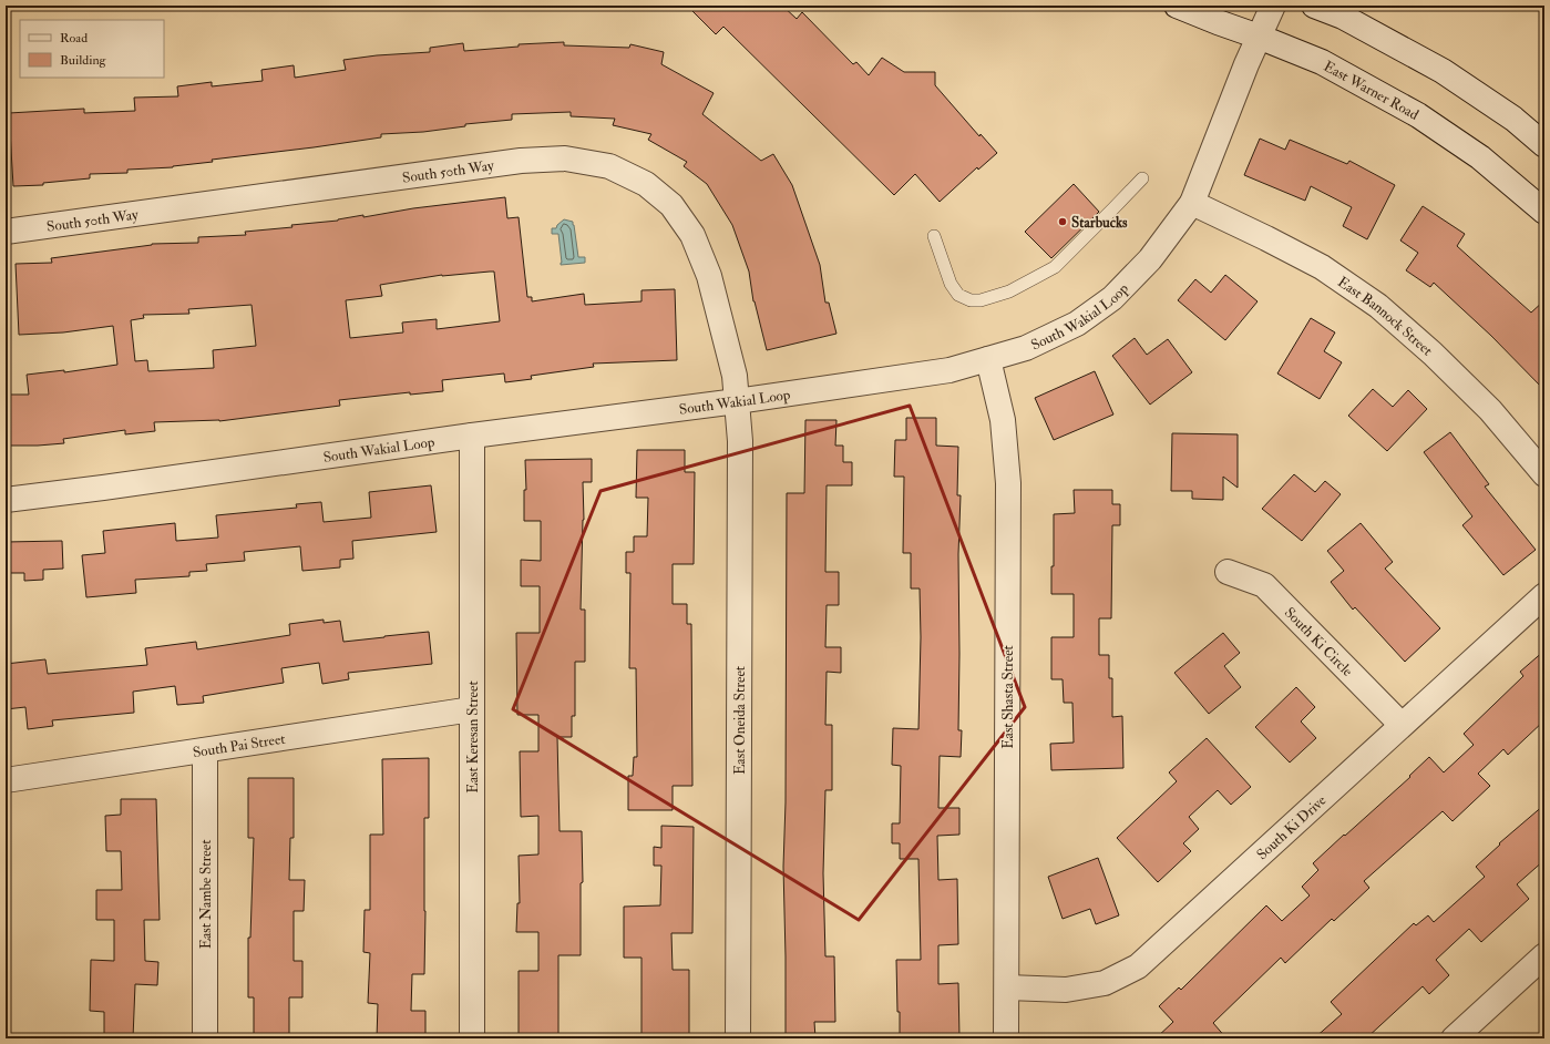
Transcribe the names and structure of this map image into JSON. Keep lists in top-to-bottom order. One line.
{"streets":{"street":["East Warner Road","South 50th Way","South Wakial Loop","East Bannock Street","South Ki Circle","East Shasta Street","East Oneida Street","East Keresan Street","South Pai Street","South Ki Drive","East Nambe Street"]},"crossings":[["East Warner Road","South Wakial Loop"],["South 50th Way","South Wakial Loop"],["South 50th Way","East Oneida Street"],["South Wakial Loop","East Bannock Street"],["South Wakial Loop","East Shasta Street"],["South Wakial Loop","East Oneida Street"],["South Wakial Loop","East Keresan Street"],["South Ki Circle","South Ki Drive"],["East Shasta Street","South Ki Drive"],["East Keresan Street","South Pai Street"],["South Pai Street","East Nambe Street"]],"places":["Starbucks"],"legend":["Road","Building"]}
